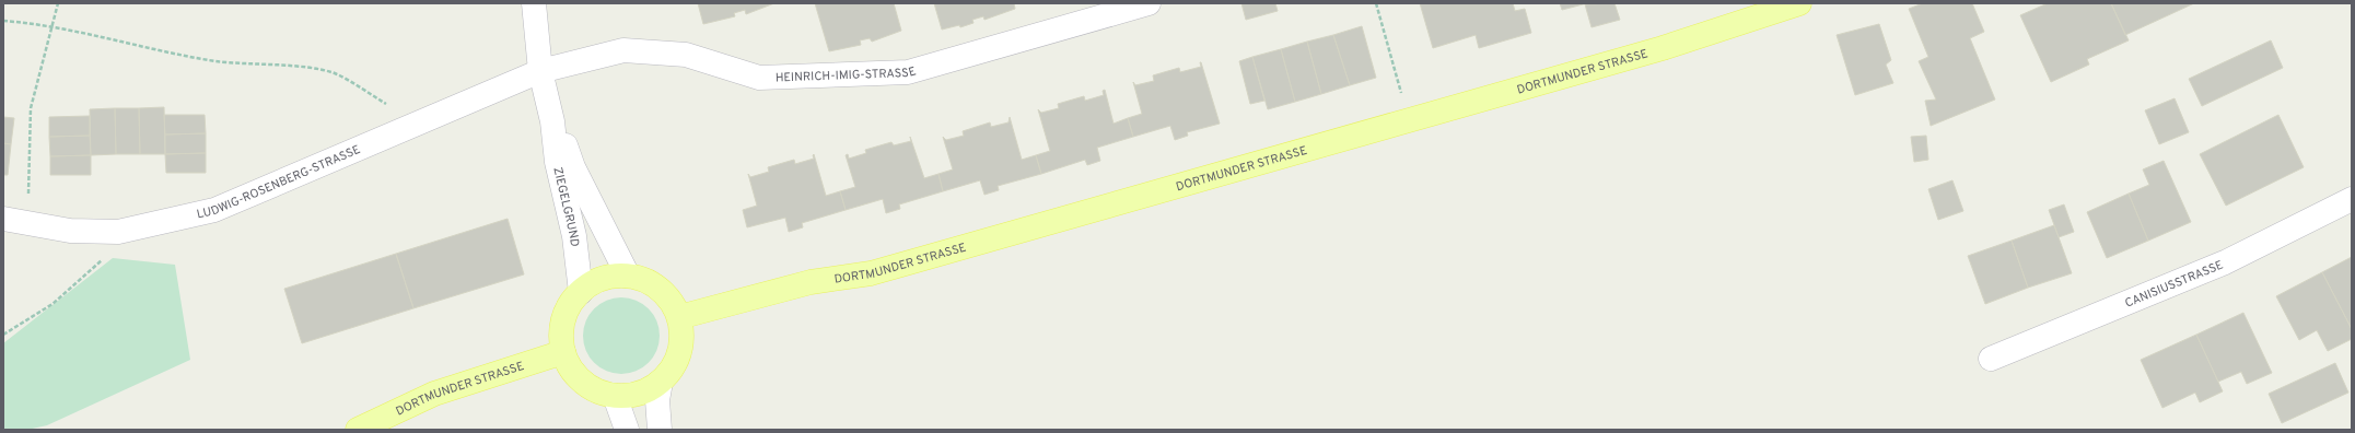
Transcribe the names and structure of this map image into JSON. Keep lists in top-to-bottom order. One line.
{"streets":{"main road":["DORTMUNDER STRASSE"],"street":["HEINRICH-IMIG-STRASSE","LUDWIG-ROSENBERG-STRASSE","ZIEGELGRUND","CANISIUSSTRASSE"]},"crossings":[["DORTMUNDER STRASSE","ZIEGELGRUND"],["HEINRICH-IMIG-STRASSE","LUDWIG-ROSENBERG-STRASSE"],["HEINRICH-IMIG-STRASSE","ZIEGELGRUND"],["LUDWIG-ROSENBERG-STRASSE","ZIEGELGRUND"]]}
